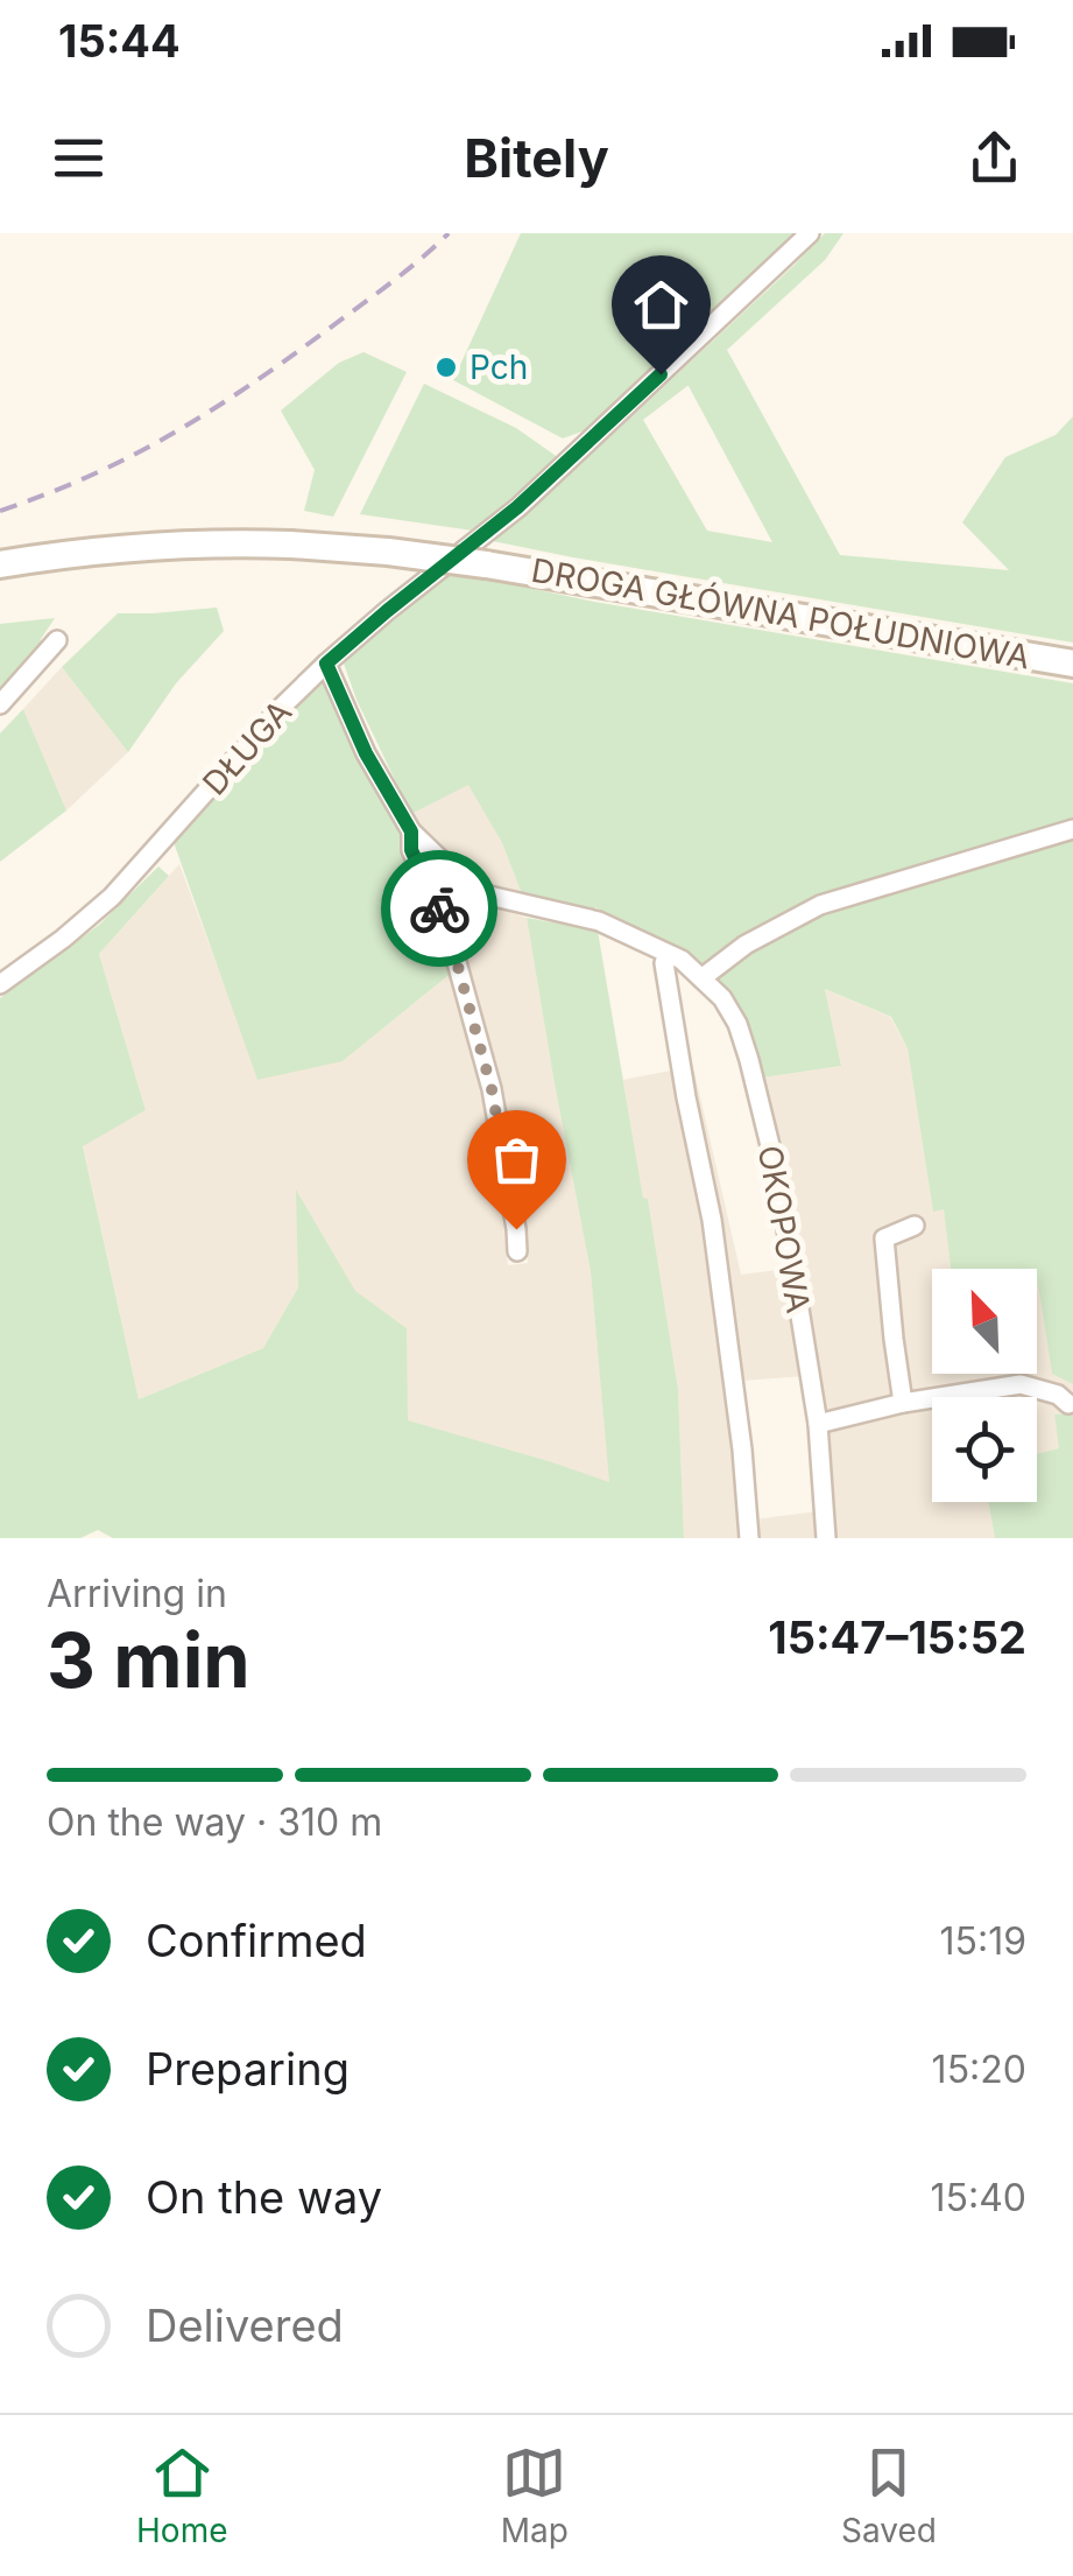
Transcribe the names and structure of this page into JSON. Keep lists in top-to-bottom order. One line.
{"streets":{"main road":["DROGA GŁÓWNA POŁUDNIOWA"],"street":["DŁUGA","OKOPOWA"]},"crossings":[["DŁUGA","OKOPOWA"]],"places":["Pch"],"north":"top left","page":{"status":"15:44","header":"Bitely","heading":["3 min","Arriving in","15:47–15:52"],"bar":"On the way · 310 m","list":[["Confirmed","15:19"],["Preparing","15:20"],["On the way","15:40"],"Delivered"],"tabs":["Home","Map","Saved"]}}
